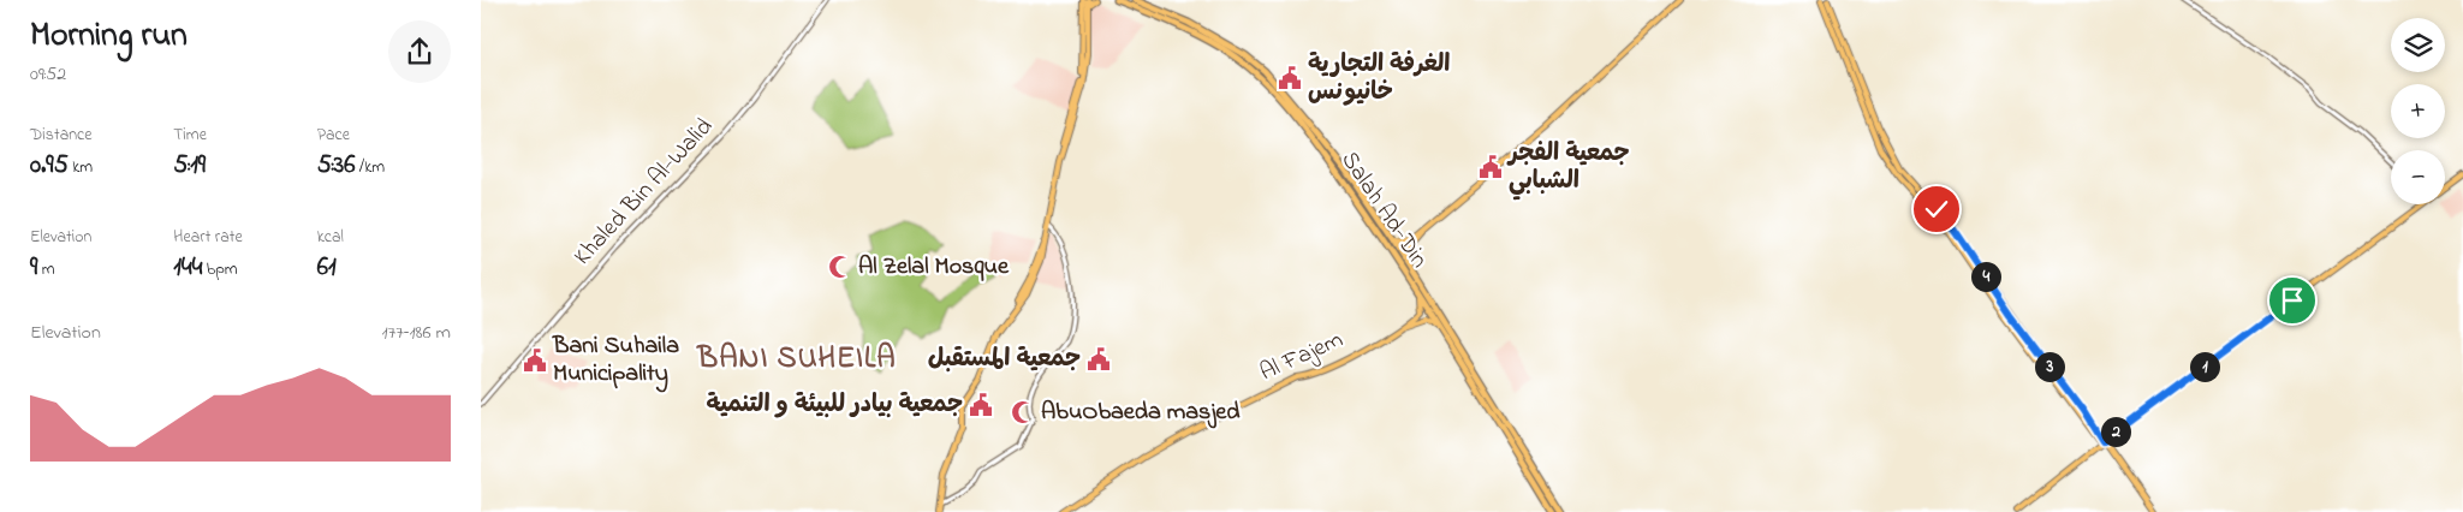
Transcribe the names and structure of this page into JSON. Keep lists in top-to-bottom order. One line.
{"streets":{"highway":["Salah Ad-Din"],"main road":["Al Fajem"],"street":["Khaled Bin Al-Walid"]},"districts":["BANI SUHEILA"],"places":{"public building":["الغرفة التجارية خانيونس","جمعية الفجر الشبابي","جمعية المستقبل","Bani Suhaila Municipality","جمعية بيادر للبيئة و التنمية"],"mosque":["Al Zelal Mosque","AbuObaeda masjed"]},"page":{"heading":["Morning run","09:52"],"map_buttons":["+","−"],"stats":[["Distance","0.95 km"],["Time","5:19"],["Pace","5:36 /km"],["Elevation","9 m"],["Heart rate","144 bpm"],["kcal","61"]],"pins":["4","1","3","2"],"chart":["Elevation","177–186 m"]}}
